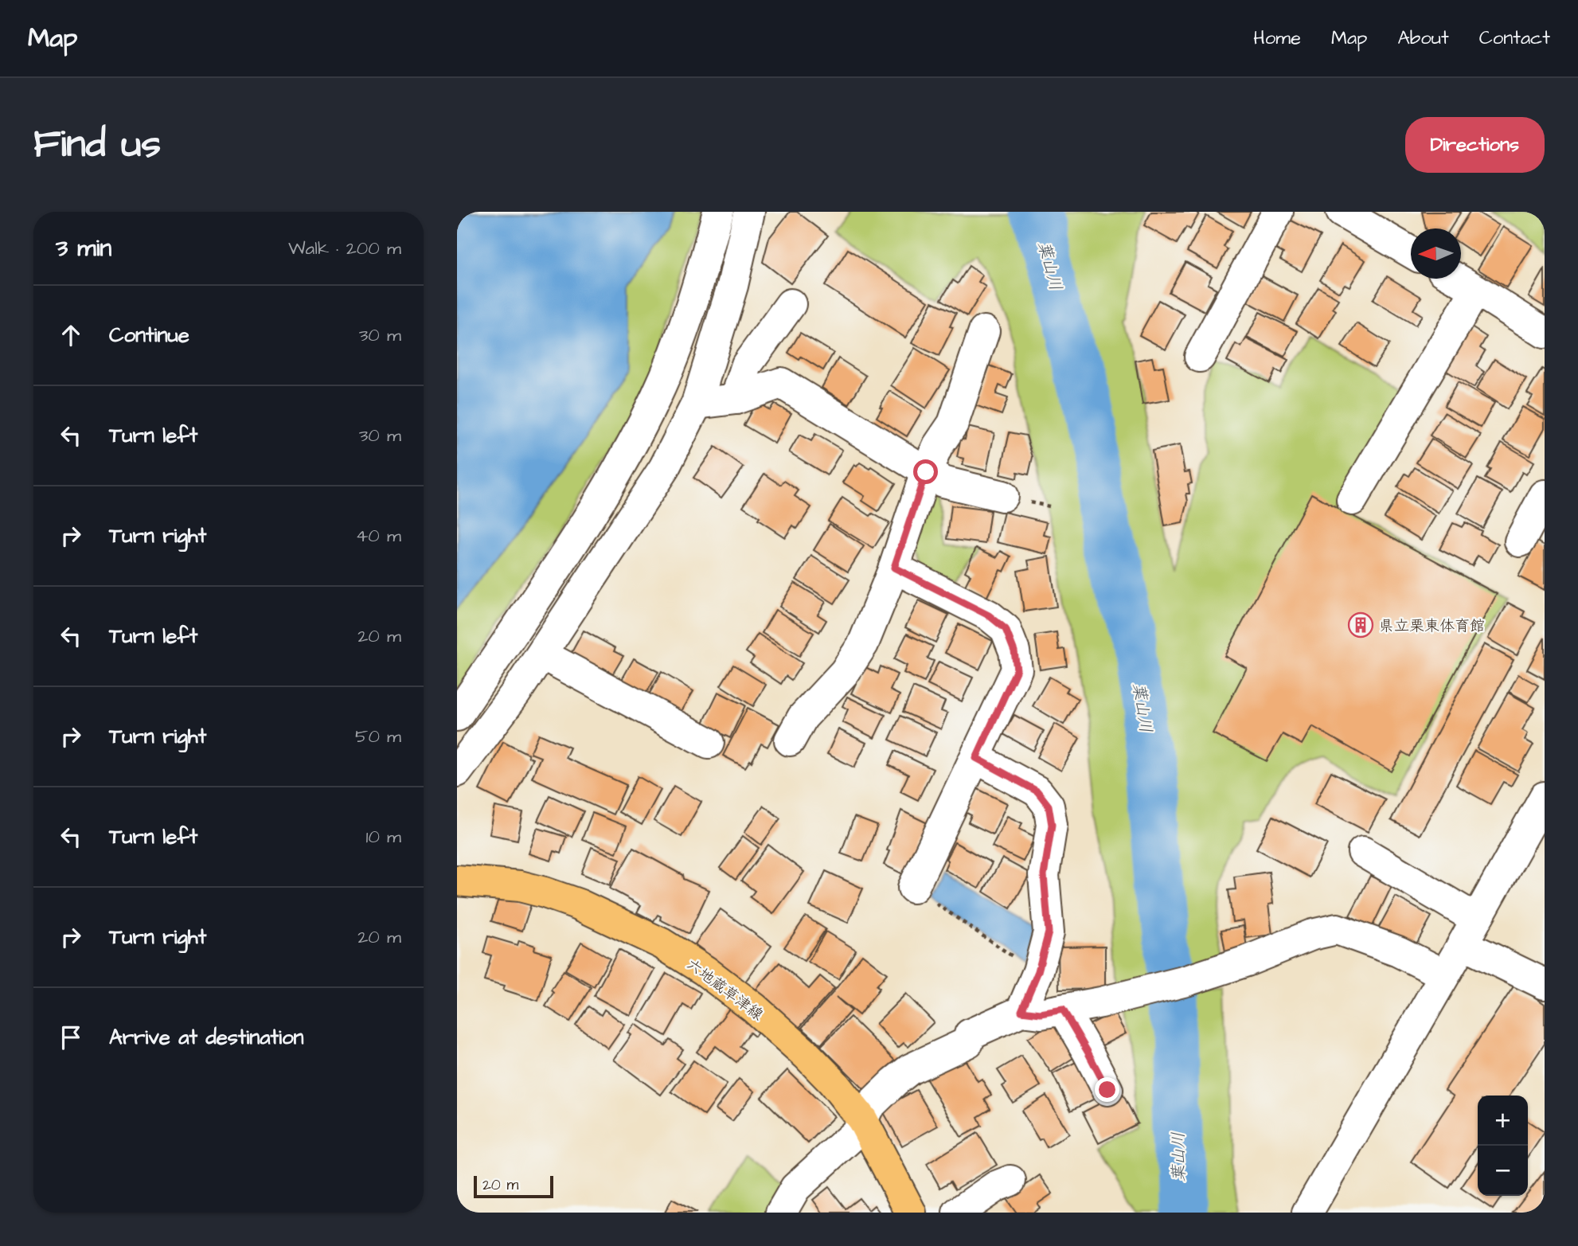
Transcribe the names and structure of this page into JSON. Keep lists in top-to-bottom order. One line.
{"streets":{"main road":["六地蔵草津線"]},"water":["葉山川"],"places":{"building":["県立栗東体育館"]},"scale_bar":"20 m","north":"left","page":{"header":"Map","nav":["Home","Map","About","Contact"],"buttons":"Directions","title":"Find us","heading":["3 min","Walk · 200 m"],"list":[["Continue","30 m"],["Turn left","30 m"],["Turn right","40 m"],["Turn left","20 m"],["Turn right","50 m"],["Turn left","10 m"],["Turn right","20 m"],"Arrive at destination"],"map_buttons":["+","−"],"scale":"20 m"}}
